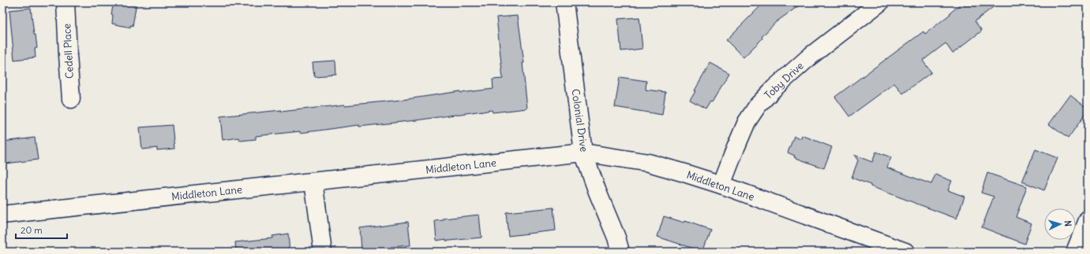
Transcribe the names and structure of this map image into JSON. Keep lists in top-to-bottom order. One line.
{"streets":{"street":["Cedell Place","Toby Drive","Colonial Drive","Middleton Lane"]},"crossings":[["Toby Drive","Middleton Lane"],["Colonial Drive","Middleton Lane"]],"scale_bar":"20 m","north":"right"}
